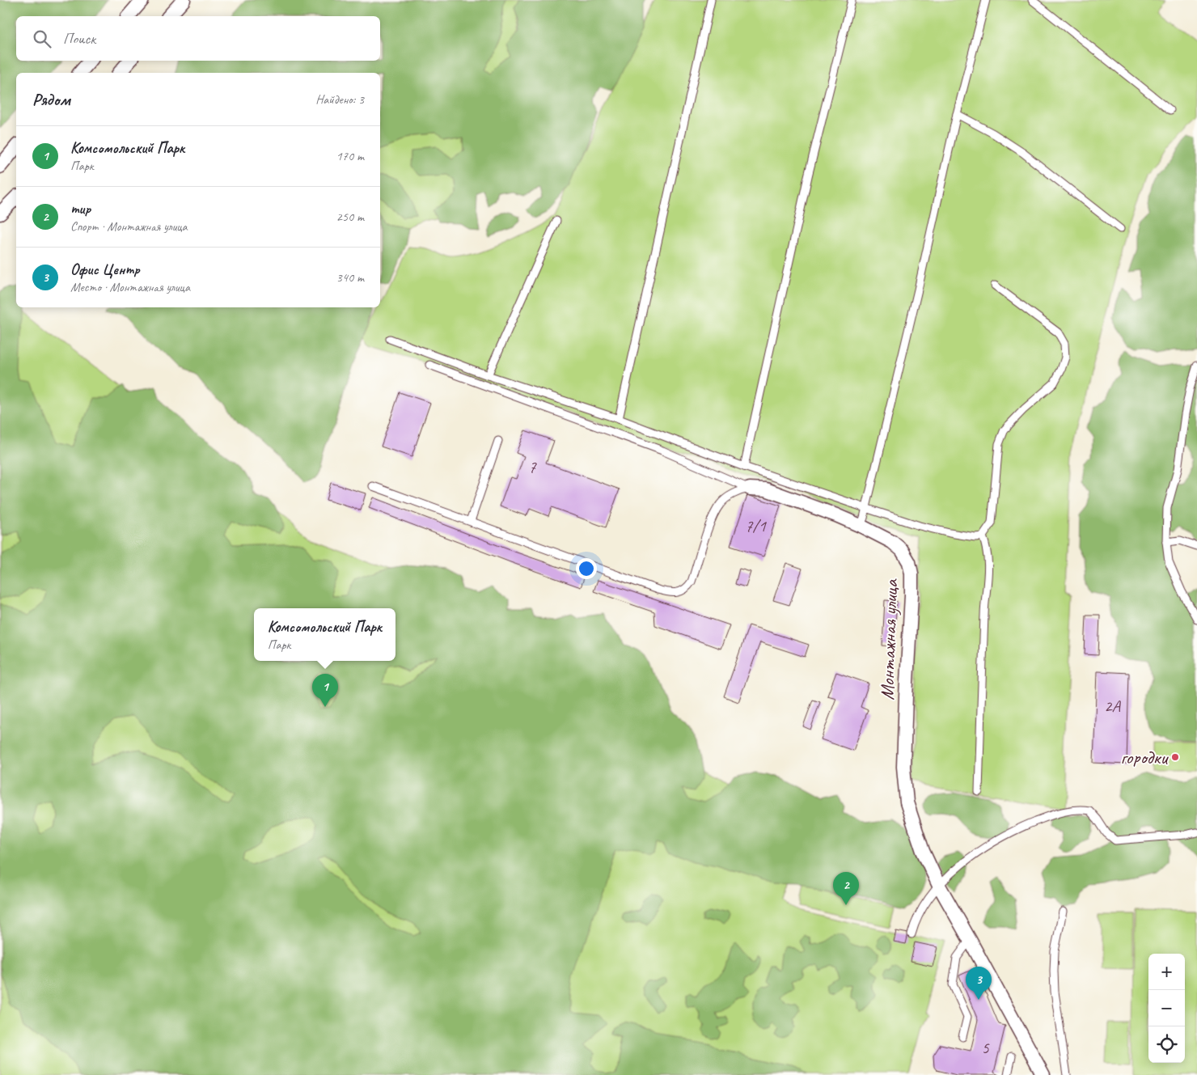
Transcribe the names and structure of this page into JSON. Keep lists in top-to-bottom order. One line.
{"streets":{"street":["Монтажная улица"]},"places":["городки"],"house_numbers":["7","7/1","2А","5"],"page":{"search":"Поиск","heading":["Рядом","Найдено: 3"],"list":[{"mark":"1","name":"Комсомольский Парк","note":"Парк","value":"170 m"},{"mark":"2","name":"тир","note":"Спорт · Монтажная улица","value":"250 m"},{"mark":"3","name":"Офис Центр","note":"Место · Монтажная улица","value":"340 m"}],"popup":["Комсомольский Парк","Парк"],"pins":["1","2","3"],"map_buttons":["+","−"]}}
